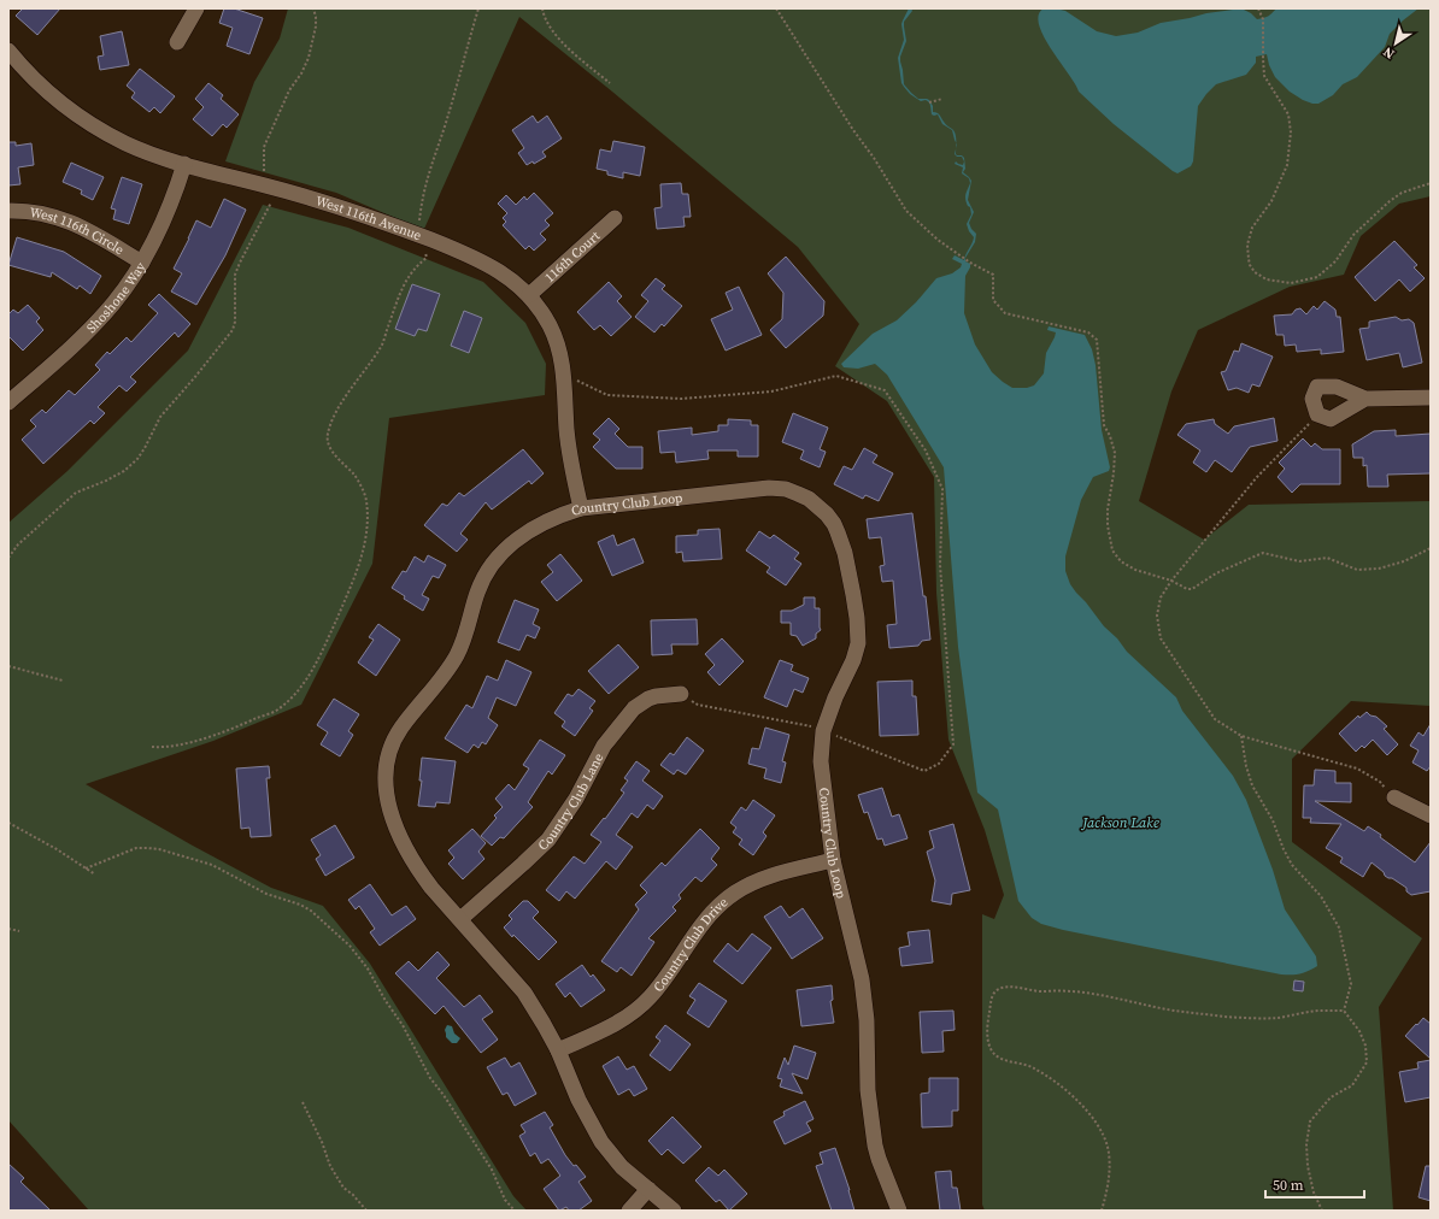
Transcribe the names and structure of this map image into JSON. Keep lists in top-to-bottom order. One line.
{"streets":{"street":["West 116th Avenue","West 116th Circle","116th Court","Shoshone Way","Country Club Loop","Country Club Lane","Country Club Drive"]},"crossings":[["West 116th Avenue","116th Court"],["West 116th Avenue","Shoshone Way"],["West 116th Avenue","Country Club Loop"],["West 116th Circle","Shoshone Way"],["Country Club Loop","Country Club Lane"],["Country Club Loop","Country Club Drive"]],"water":["Jackson Lake"],"scale_bar":"50 m","north":"bottom left"}
